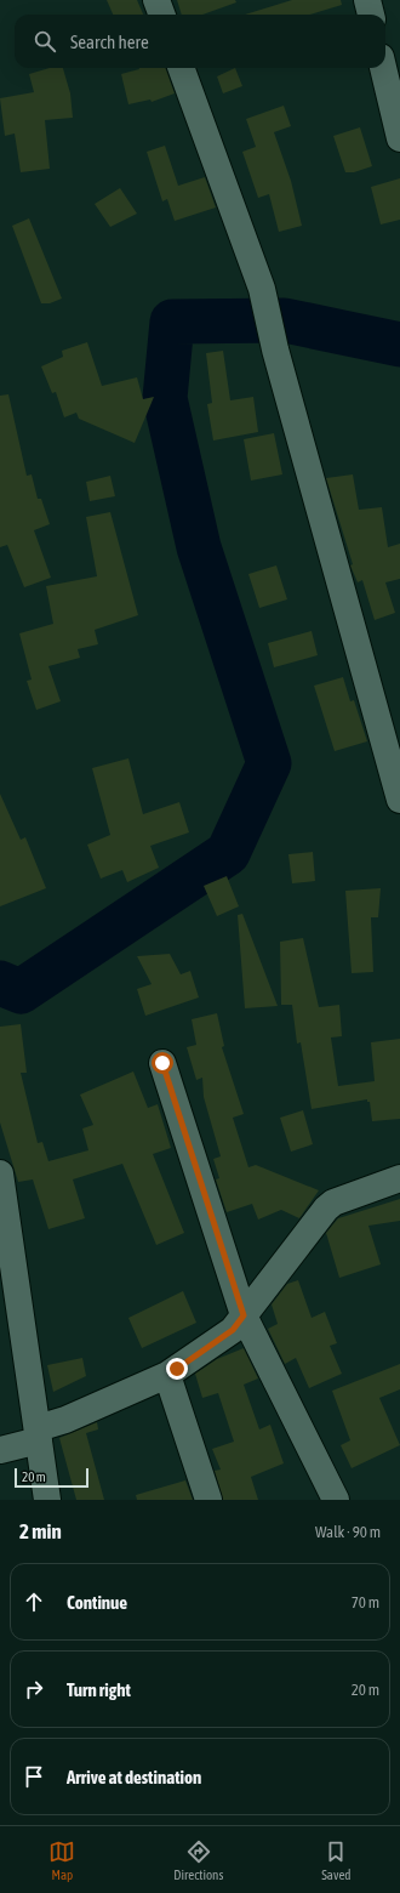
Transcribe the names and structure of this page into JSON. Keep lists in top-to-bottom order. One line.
{"scale_bar":"20 m","page":{"search":"Search here","scale":"20 m","heading":["2 min","Walk · 90 m"],"list":[["Continue","70 m"],["Turn right","20 m"],"Arrive at destination"],"nav":["Map","Directions","Saved"]}}
